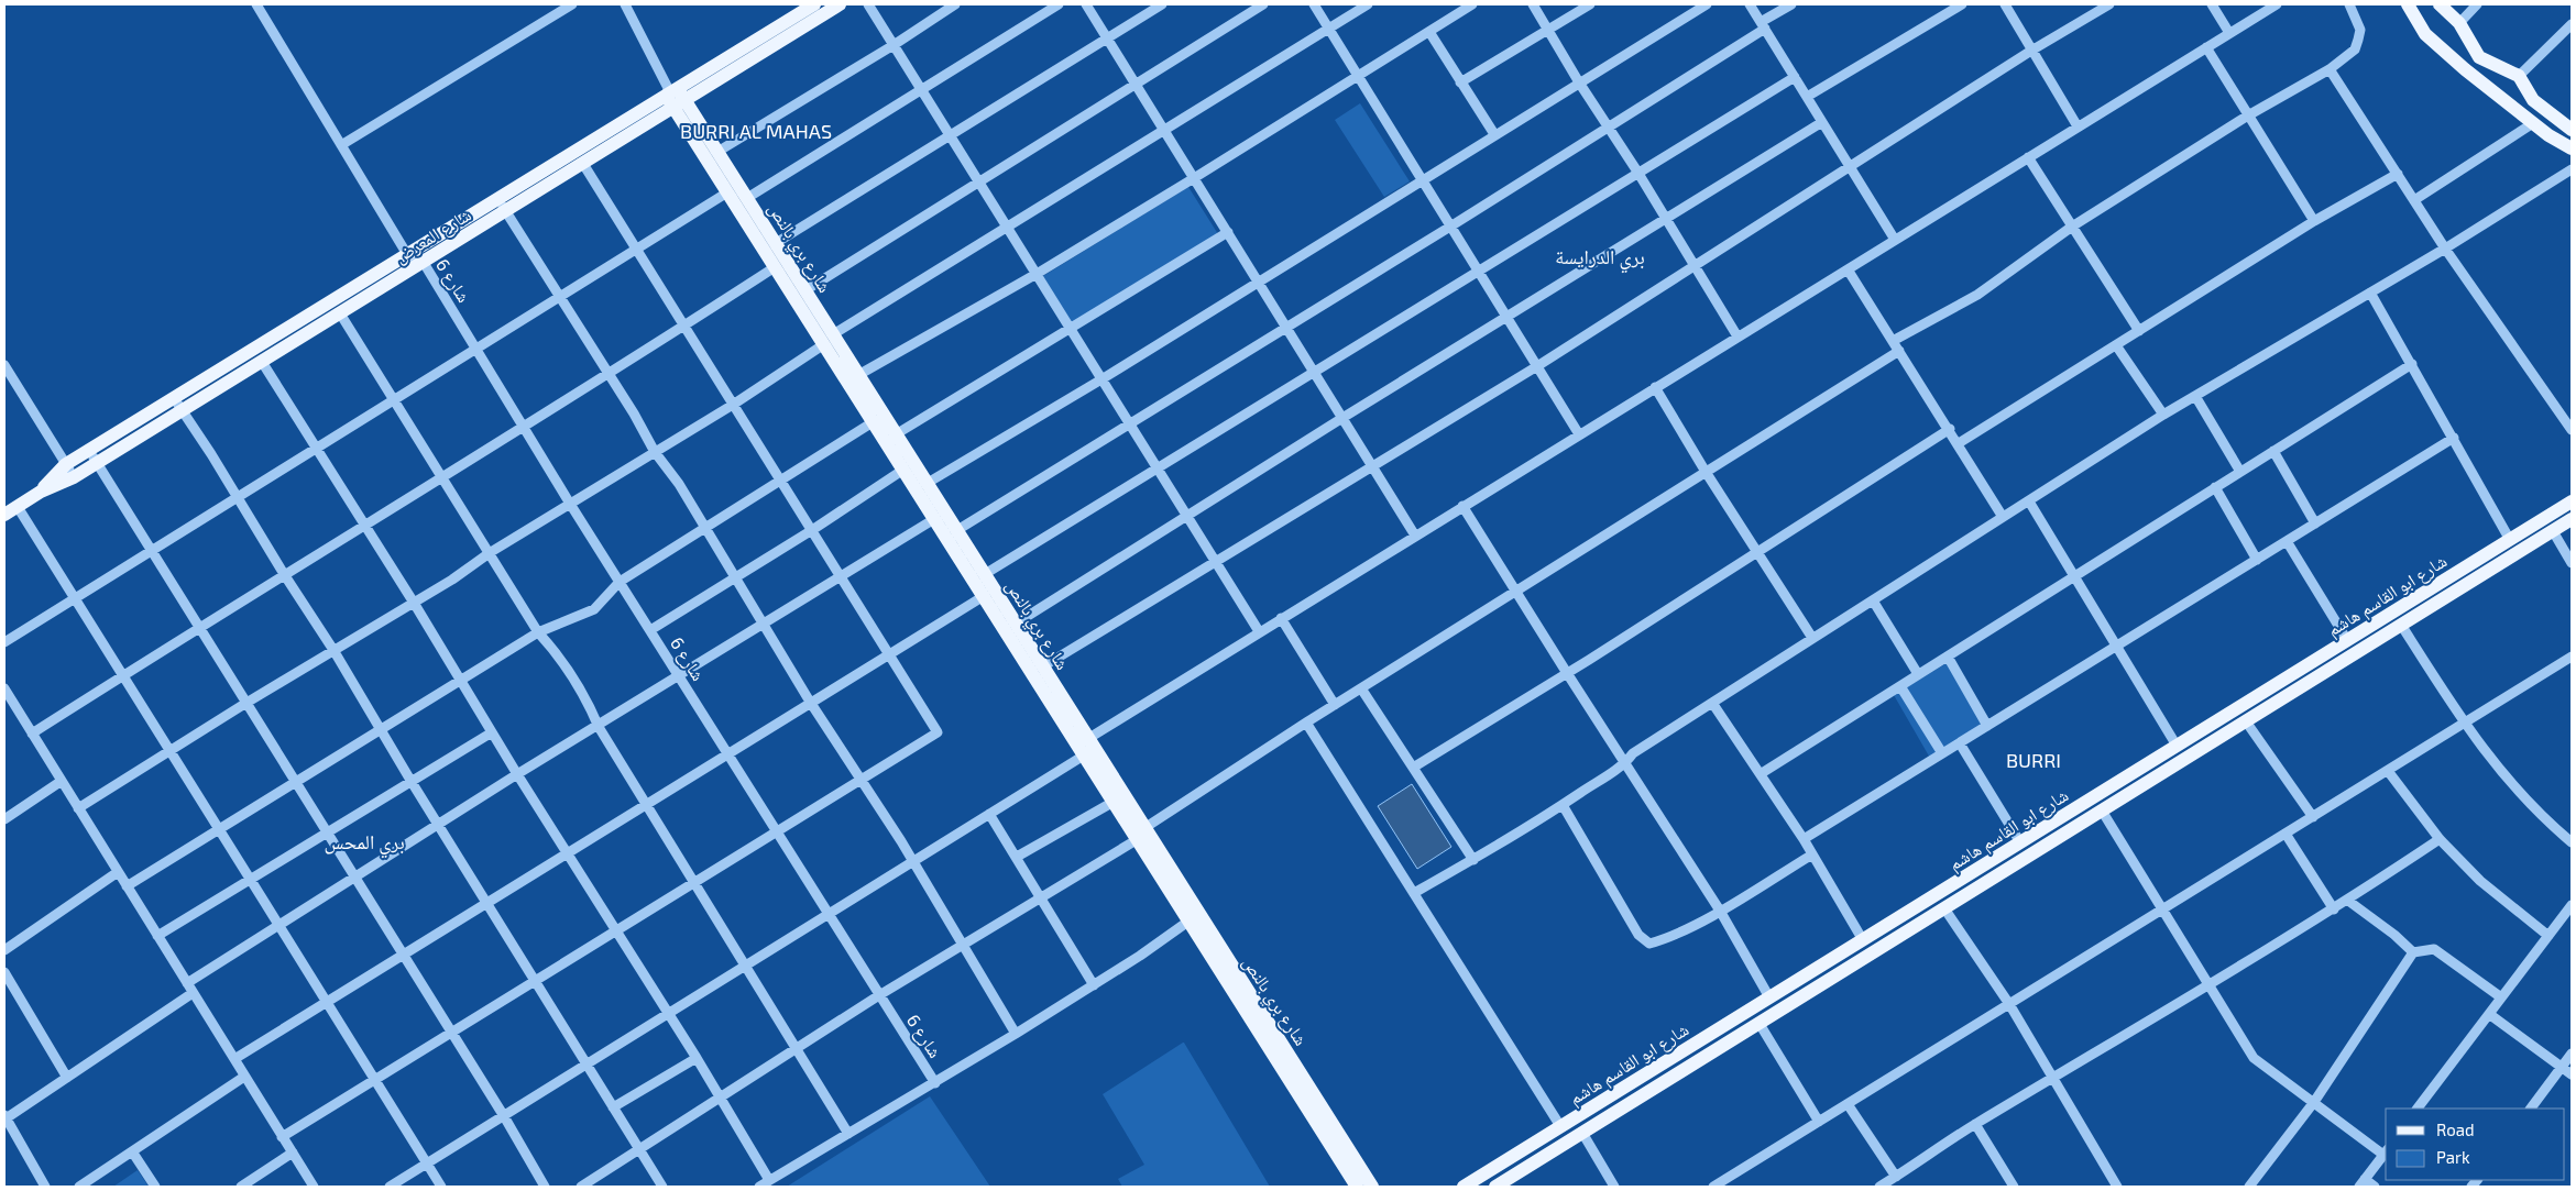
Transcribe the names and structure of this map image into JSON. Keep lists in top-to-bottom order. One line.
{"streets":{"main road":["شارع المعرض","شارع بري بالنص","شارع ابو القاسم هاشم"],"street":["شارع 6"]},"crossings":[["شارع المعرض","شارع بري بالنص"],["شارع المعرض","شارع 6"]],"districts":["BURRI AL MAHAS","بري الدرايسة","BURRI","بري المحس"],"legend":["Road","Park"]}
